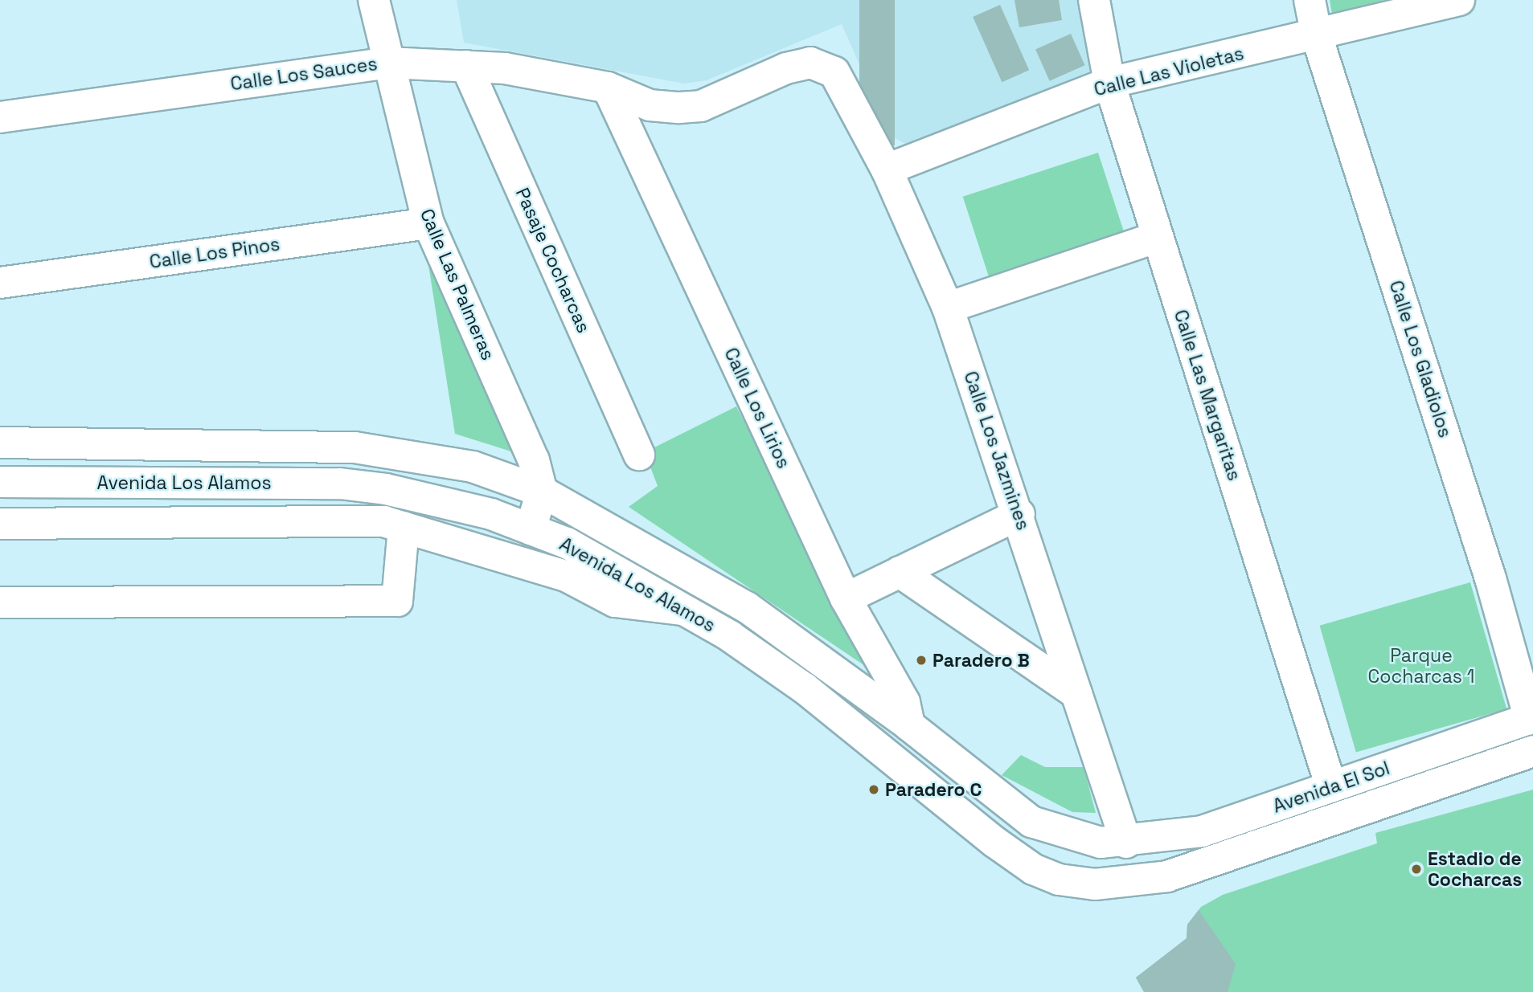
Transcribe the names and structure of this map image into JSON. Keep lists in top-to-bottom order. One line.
{"streets":{"street":["Calle Las Violetas","Calle Los Sauces","Calle Los Pinos","Pasaje Cocharcas","Calle Las Palmeras","Calle Los Gladiolos","Calle Las Margaritas","Calle Los Lirios","Calle Los Jazmines","Avenida Los Alamos","Avenida El Sol"]},"crossings":[["Calle Las Violetas","Calle Los Gladiolos"],["Calle Las Violetas","Calle Las Margaritas"],["Calle Las Violetas","Calle Los Jazmines"],["Calle Los Sauces","Pasaje Cocharcas"],["Calle Los Sauces","Calle Las Palmeras"],["Calle Los Sauces","Calle Los Lirios"],["Calle Los Sauces","Calle Los Jazmines"],["Calle Los Pinos","Calle Las Palmeras"],["Calle Las Palmeras","Avenida Los Alamos"],["Calle Los Gladiolos","Avenida El Sol"],["Calle Las Margaritas","Avenida El Sol"],["Calle Los Lirios","Avenida Los Alamos"],["Calle Los Jazmines","Avenida Los Alamos"],["Calle Los Jazmines","Avenida El Sol"],["Avenida Los Alamos","Avenida El Sol"]],"parks":["Parque Cocharcas 1"],"places":["Paradero B","Paradero C","Estadio de Cocharcas"]}
